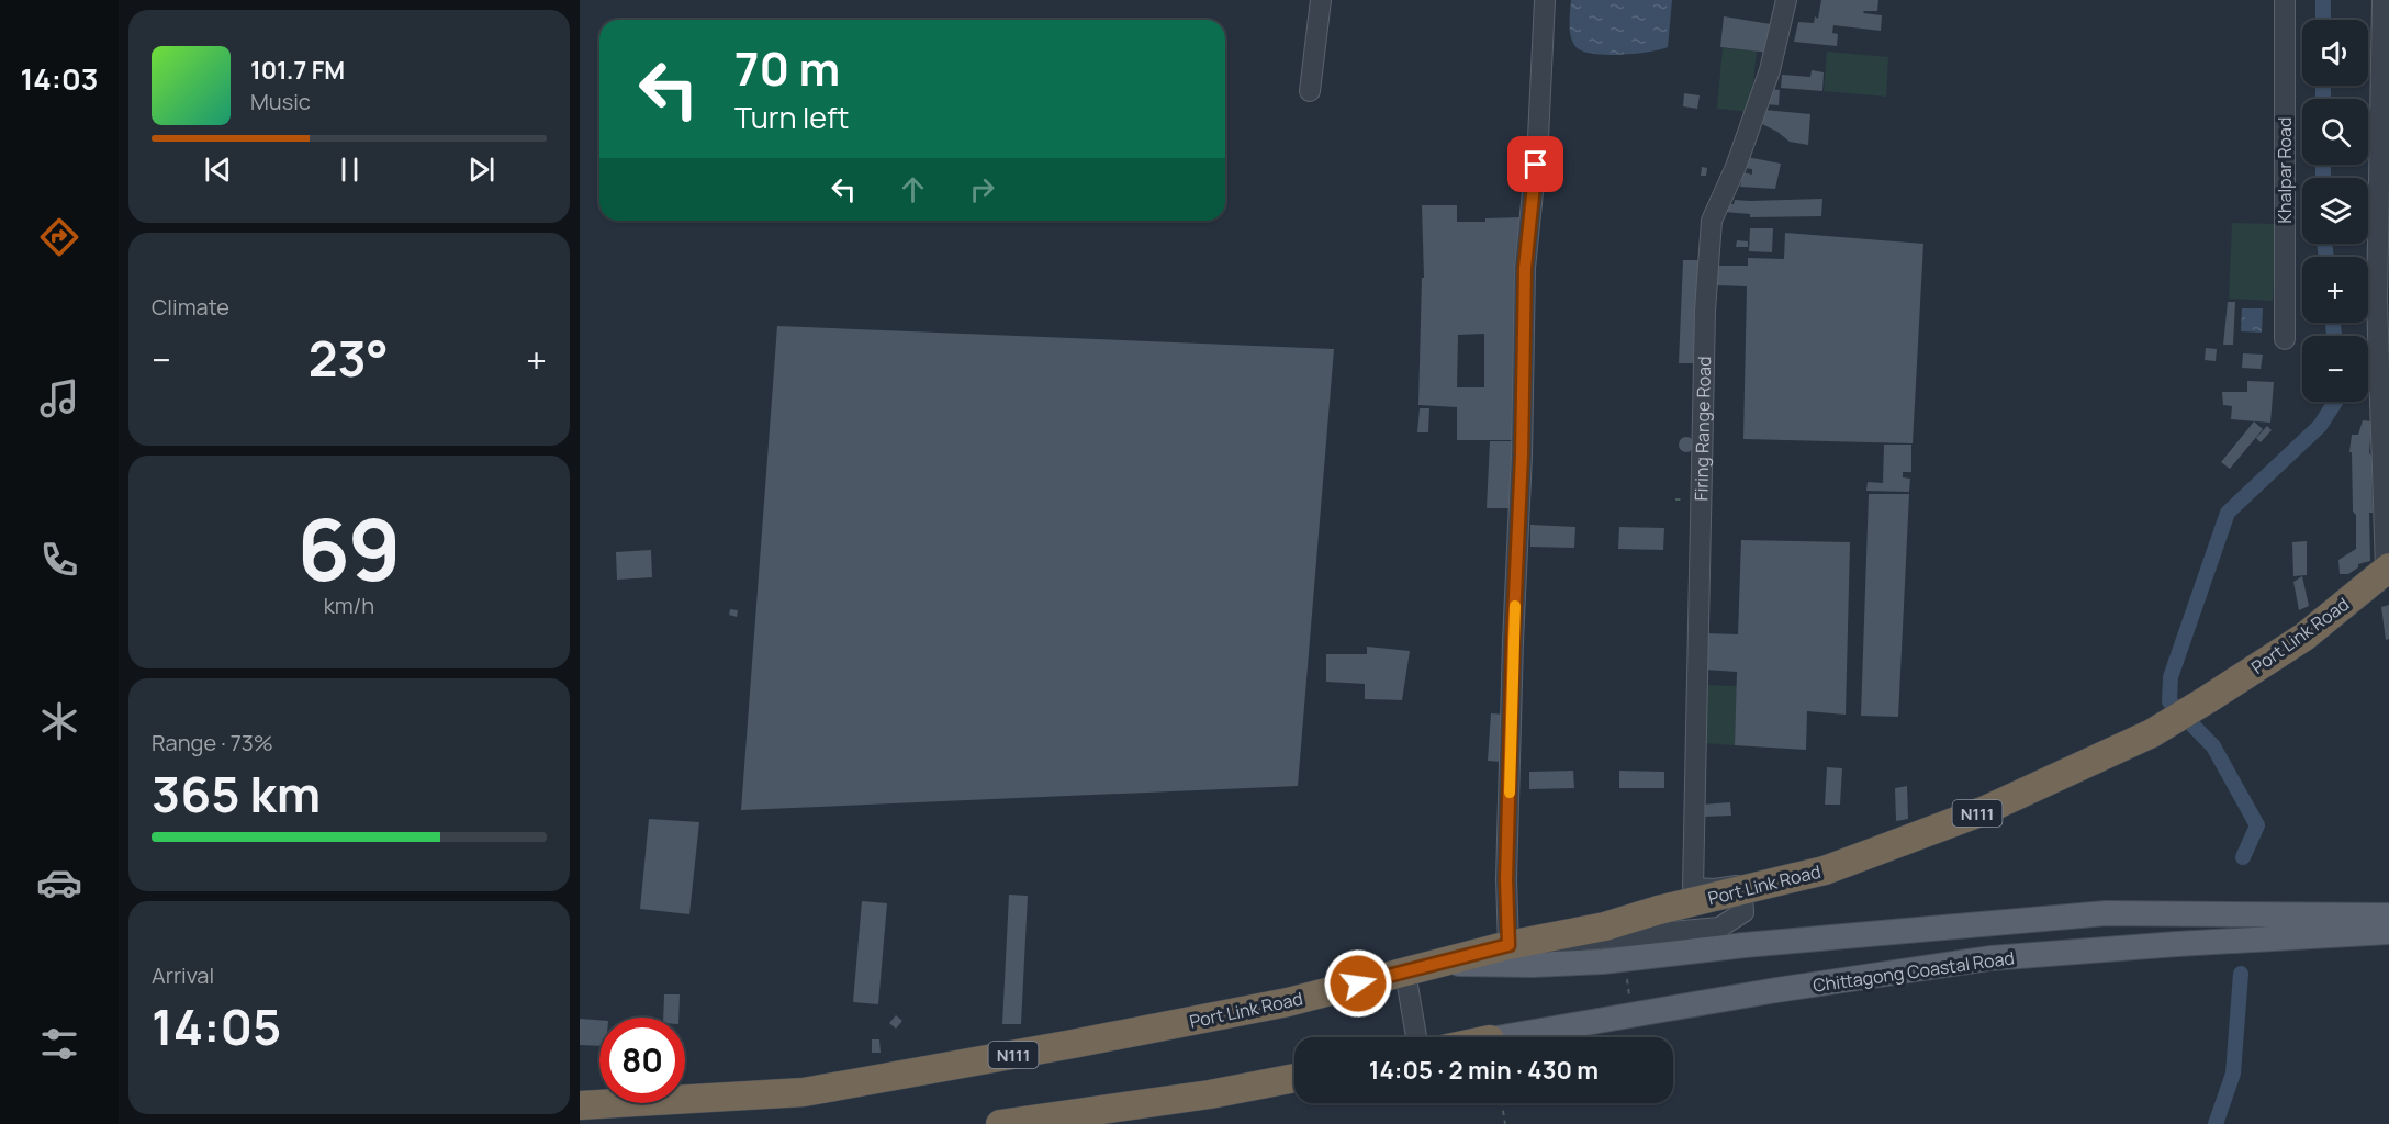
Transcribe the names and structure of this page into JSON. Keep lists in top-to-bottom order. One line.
{"streets":{"highway":["Port Link Road","N111"],"main road":["Chittagong Coastal Road"],"street":["Khalpar Road","Firing Range Road"]},"crossings":[["Firing Range Road","Chittagong Coastal Road"],["Port Link Road","Chittagong Coastal Road"]],"page":{"tabs":"14:03","map_buttons":["+","−"],"turn":["70 m","Turn left"],"song":["101.7 FM","Music"],"tile":["Climate",["69","km/h"],["Range · 73%","365 km"],["Arrival","14:05"]],"heat":["−","23°","+"],"limit":"80","trip":"14:05 · 2 min · 430 m"}}
